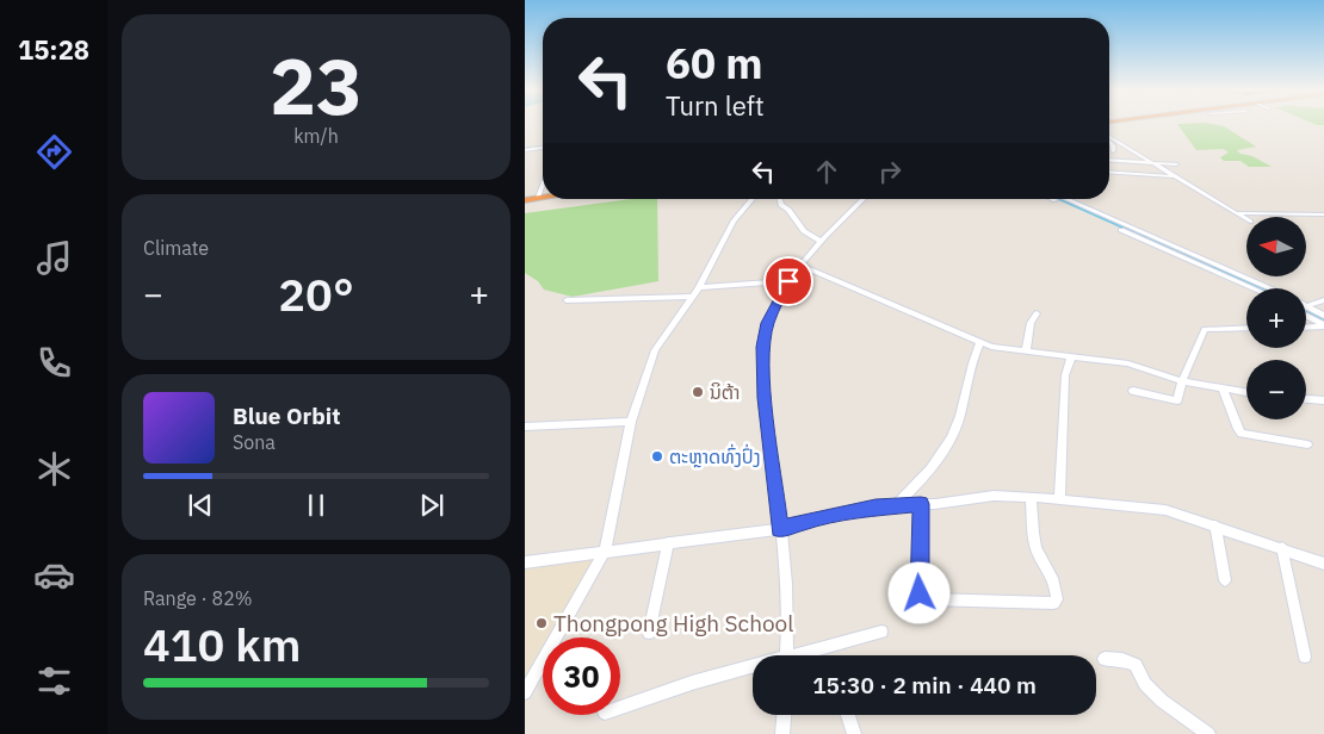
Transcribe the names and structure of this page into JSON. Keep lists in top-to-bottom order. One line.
{"places":["ນິຕ້າ","ຕະຫຼາດທົ່ງປົ່ງ","Thongpong High School"],"north":"left","page":{"tabs":"15:28","tile":[["23","km/h"],"Climate",["Range · 82%","410 km"]],"turn":["60 m","Turn left"],"map_buttons":["+","−"],"heat":["−","20°","+"],"song":["Blue Orbit","Sona"],"limit":"30","trip":"15:30 · 2 min · 440 m"}}
